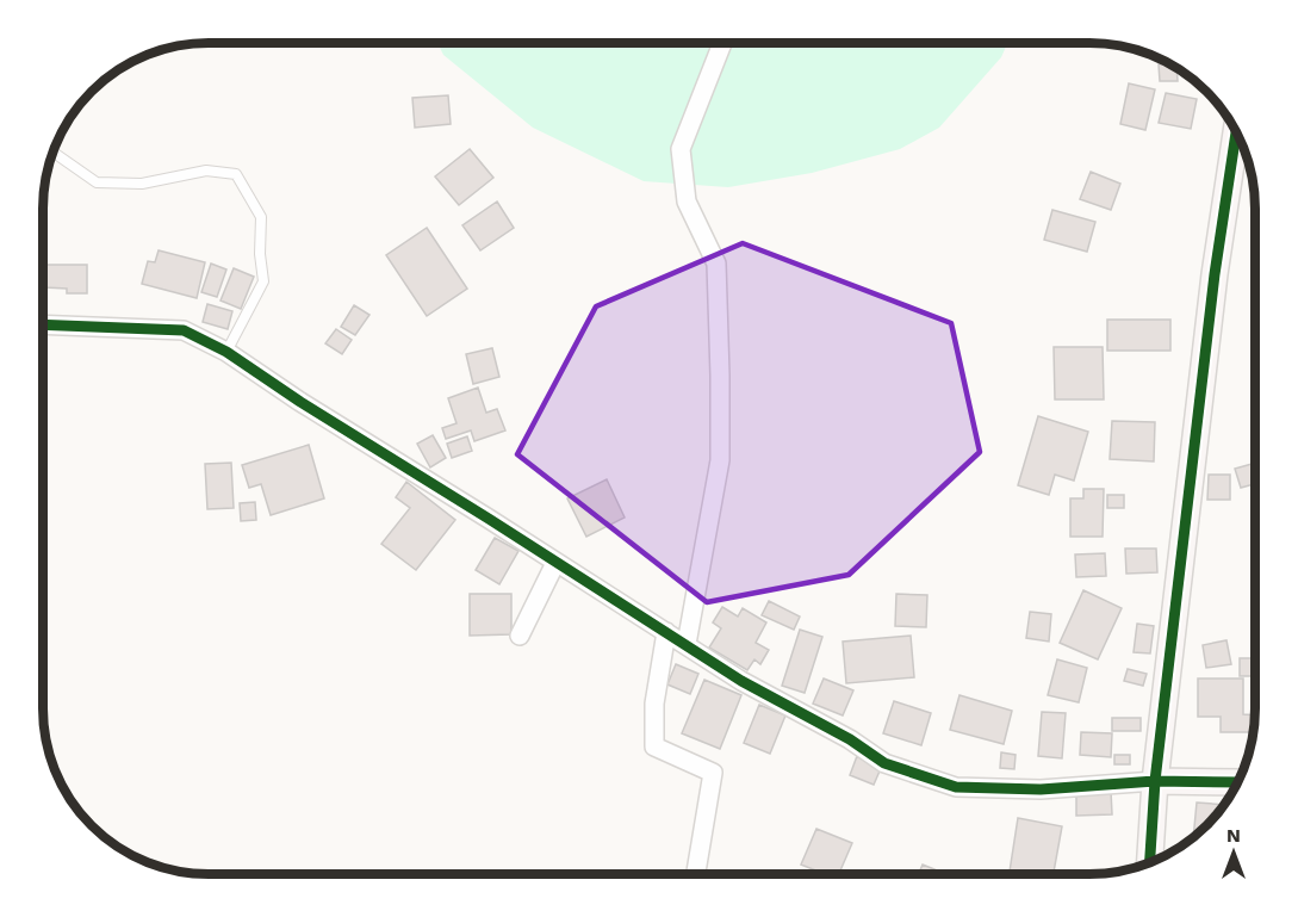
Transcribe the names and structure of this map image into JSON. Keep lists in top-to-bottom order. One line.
{"north":"top"}
